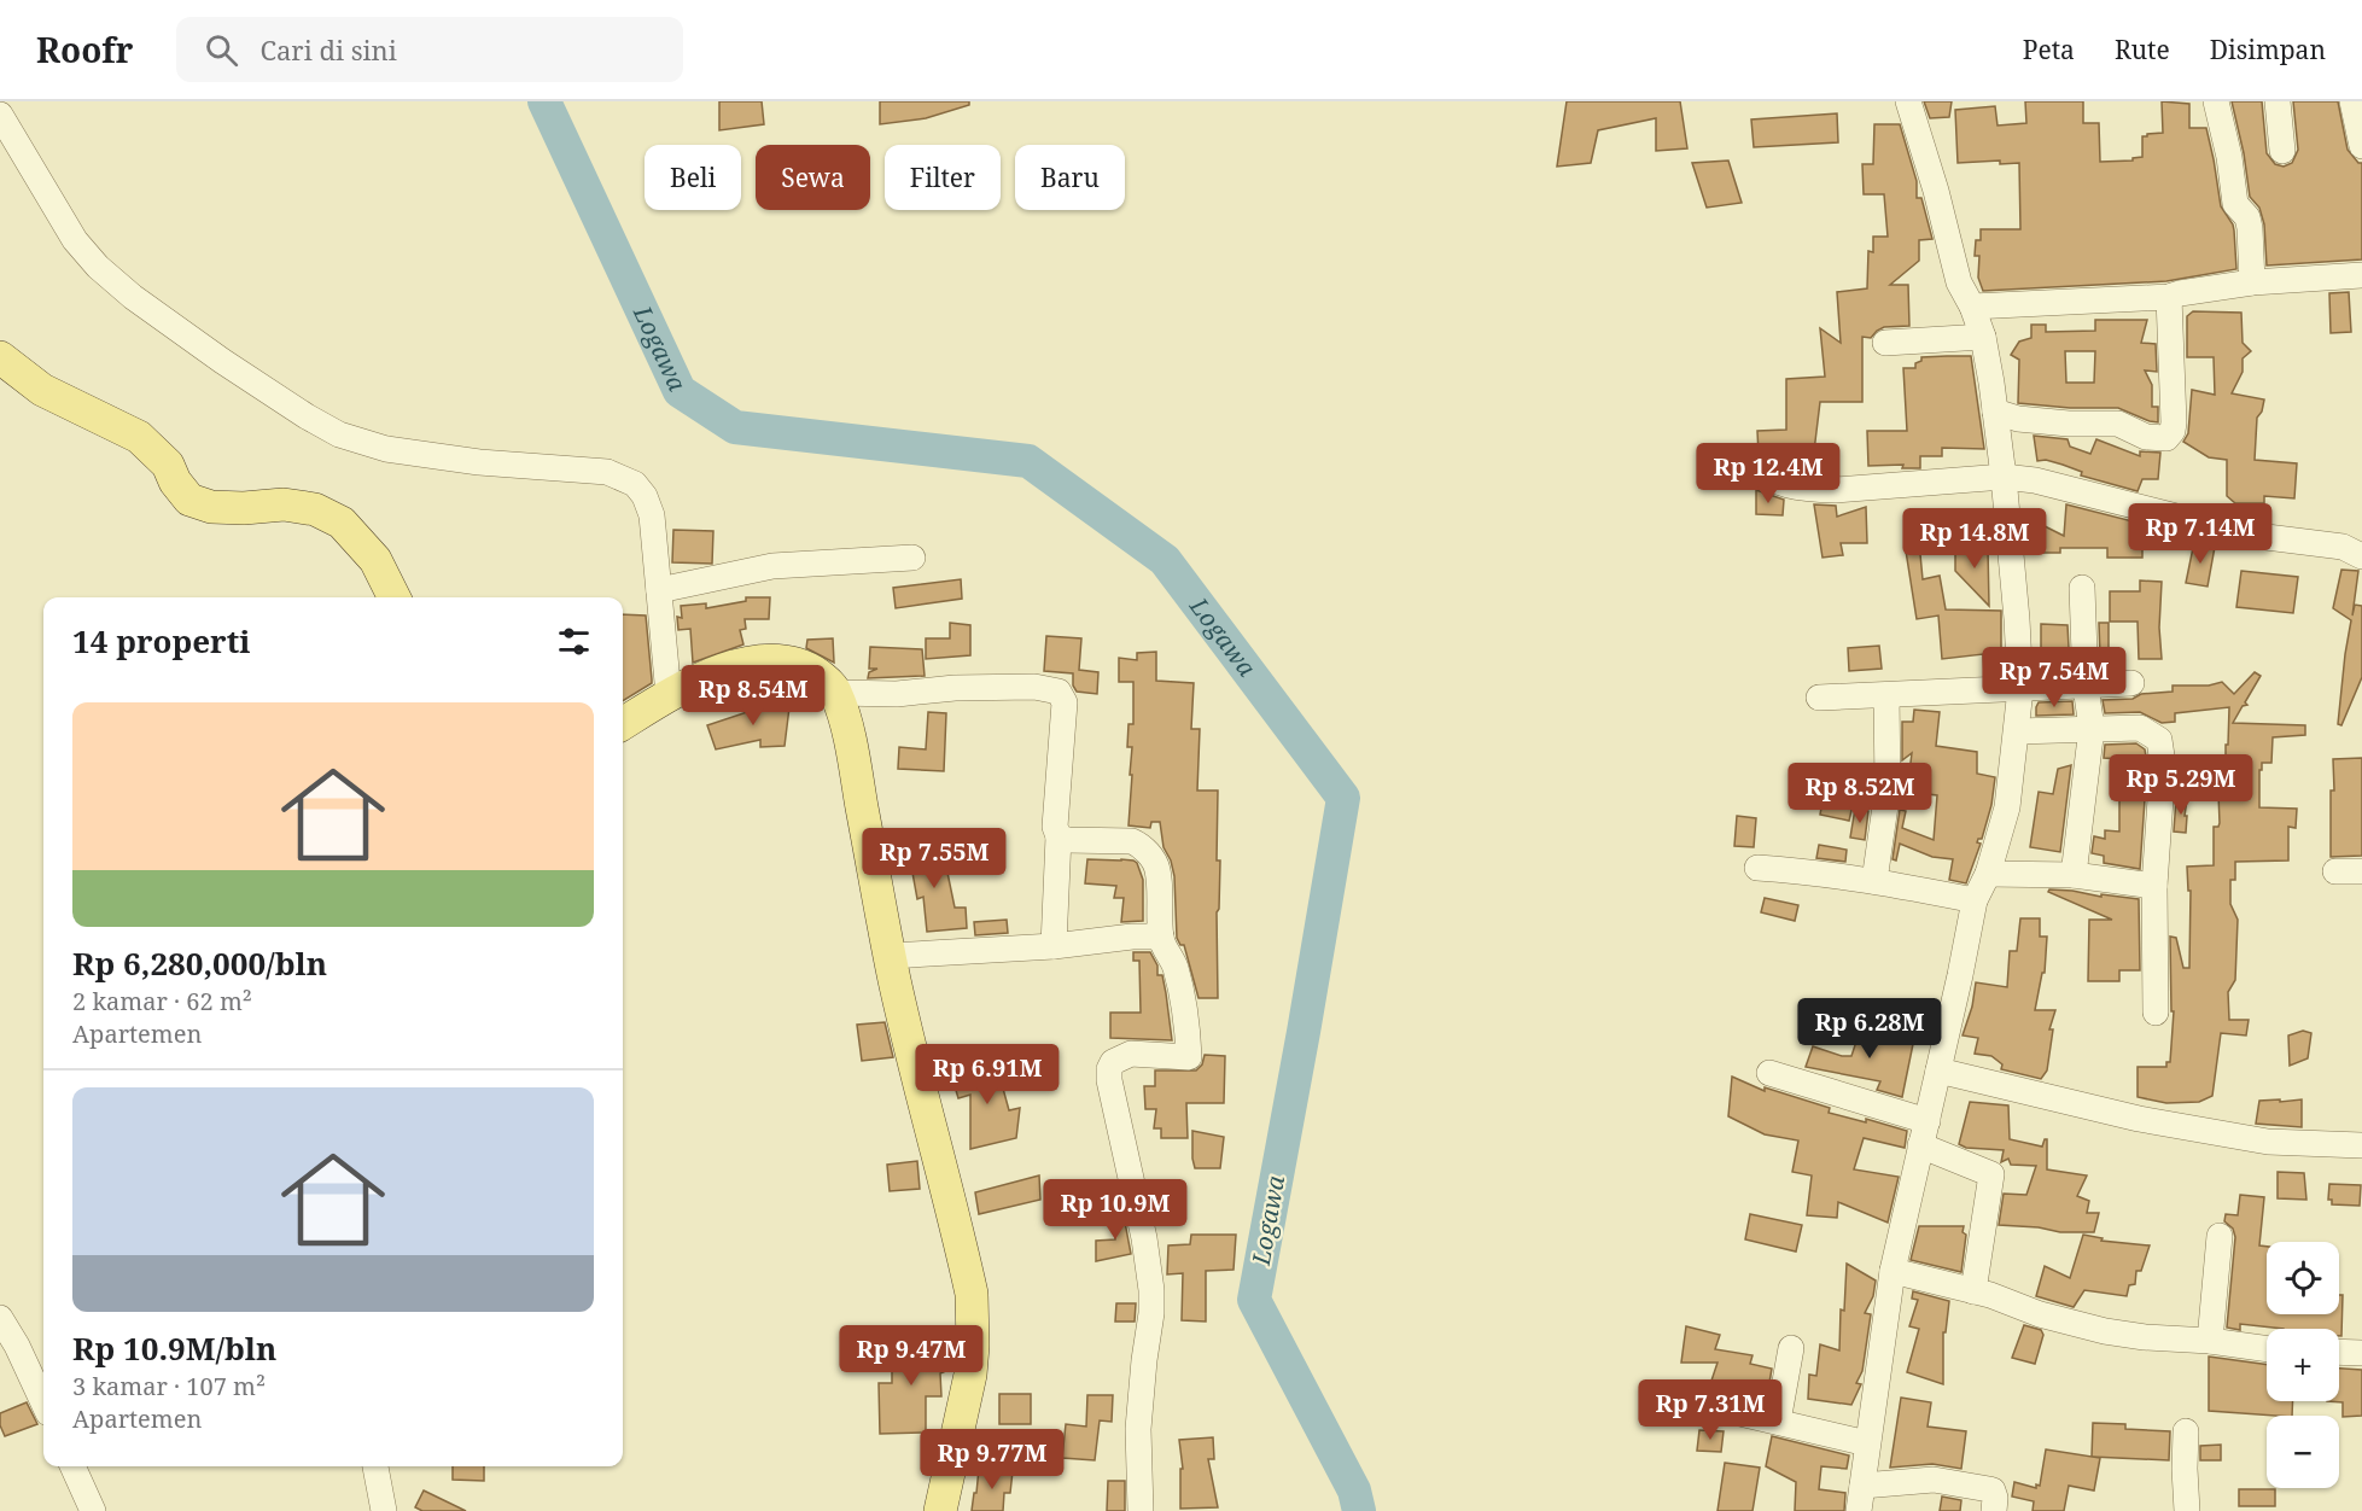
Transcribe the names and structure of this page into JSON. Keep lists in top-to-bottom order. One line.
{"water":["Logawa"],"page":{"header":"Roofr","search":"Cari di sini","nav":["Peta","Rute","Disimpan"],"chip":["Beli","Sewa","Filter","Baru"],"price":["Rp 12.4M","Rp 7.14M","Rp 14.8M","Rp 7.54M","Rp 8.54M","Rp 5.29M","Rp 8.52M","Rp 7.55M","Rp 6.28M","Rp 6.91M","Rp 10.9M","Rp 9.47M","Rp 7.31M","Rp 9.77M"],"heading":"14 properti","list":[{"name":"Rp 6,280,000/bln","note":"2 kamar · 62 m² · Apartemen"},{"name":"Rp 10.9M/bln","note":"3 kamar · 107 m² · Apartemen"}],"map_buttons":["+","−"]}}
